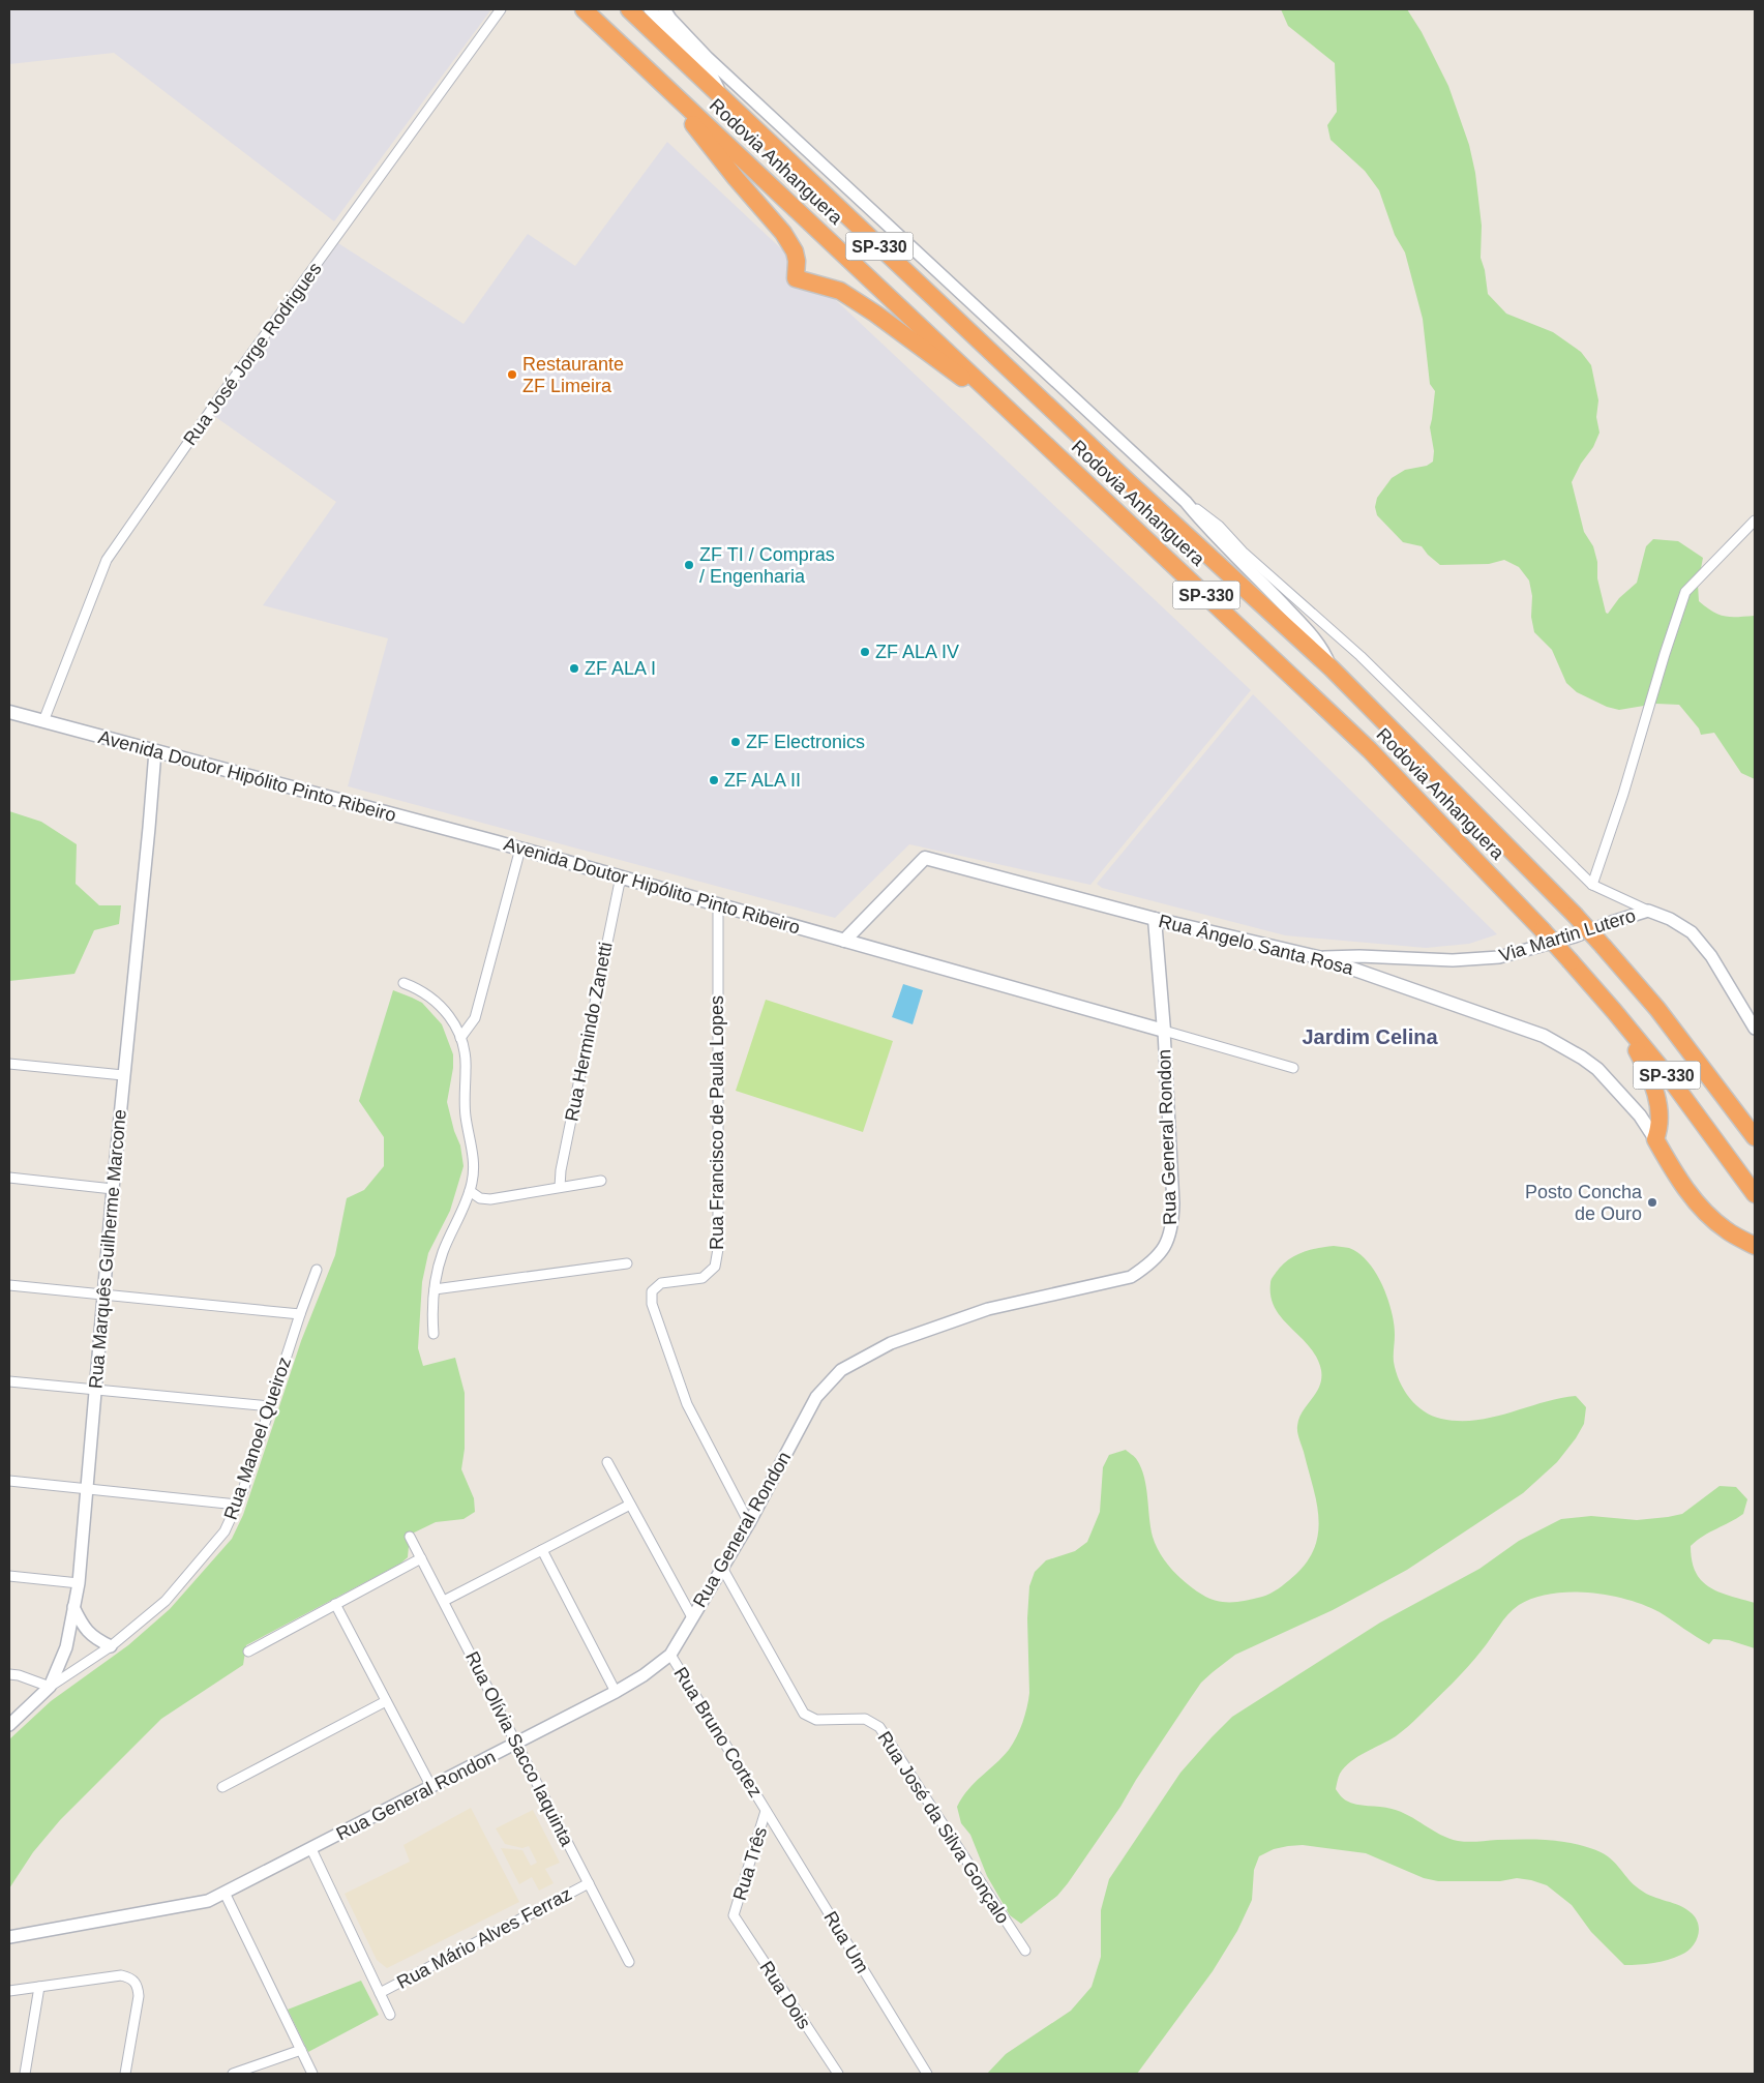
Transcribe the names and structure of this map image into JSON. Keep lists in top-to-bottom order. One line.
{"streets":{"highway":["Rodovia Anhanguera","SP-330"],"main road":["Avenida Doutor Hipólito Pinto Ribeiro","Rua Ângelo Santa Rosa","Rua General Rondon"],"street":["Rua José Jorge Rodrigues","Via Martin Lutero","Rua Hermindo Zanetti","Rua Francisco de Paula Lopes","Rua Marquês Guilherme Marcone","Rua Manoel Queiroz","Rua Bruno Cortez","Rua Olívia Sacco Iaquinta","Rua José da Silva Gonçalo","Rua Três","Rua Mário Alves Ferraz","Rua Um","Rua Dois"]},"crossings":[["Rua José Jorge Rodrigues","Avenida Doutor Hipólito Pinto Ribeiro"],["Avenida Doutor Hipólito Pinto Ribeiro","Rua Ângelo Santa Rosa"],["Avenida Doutor Hipólito Pinto Ribeiro","Rua Hermindo Zanetti"],["Avenida Doutor Hipólito Pinto Ribeiro","Rua Francisco de Paula Lopes"],["Avenida Doutor Hipólito Pinto Ribeiro","Rua General Rondon"],["Avenida Doutor Hipólito Pinto Ribeiro","Rua Marquês Guilherme Marcone"],["Via Martin Lutero","Rua Ângelo Santa Rosa"],["Rua Ângelo Santa Rosa","Rua General Rondon"],["Rua Francisco de Paula Lopes","Rua General Rondon"],["Rua General Rondon","Rua Bruno Cortez"],["Rua General Rondon","Rua Olívia Sacco Iaquinta"],["Rua General Rondon","Rua José da Silva Gonçalo"],["Rua Marquês Guilherme Marcone","Rua Manoel Queiroz"],["Rua Bruno Cortez","Rua Três"],["Rua Bruno Cortez","Rua Um"],["Rua Olívia Sacco Iaquinta","Rua Mário Alves Ferraz"],["Rua Três","Rua Um"],["Rua Três","Rua Dois"]],"districts":["Jardim Celina"],"places":["Restaurante ZF Limeira","ZF TI / Compras / Engenharia","ZF ALA IV","ZF ALA I","ZF Electronics","ZF ALA II","Posto Concha de Ouro"]}
